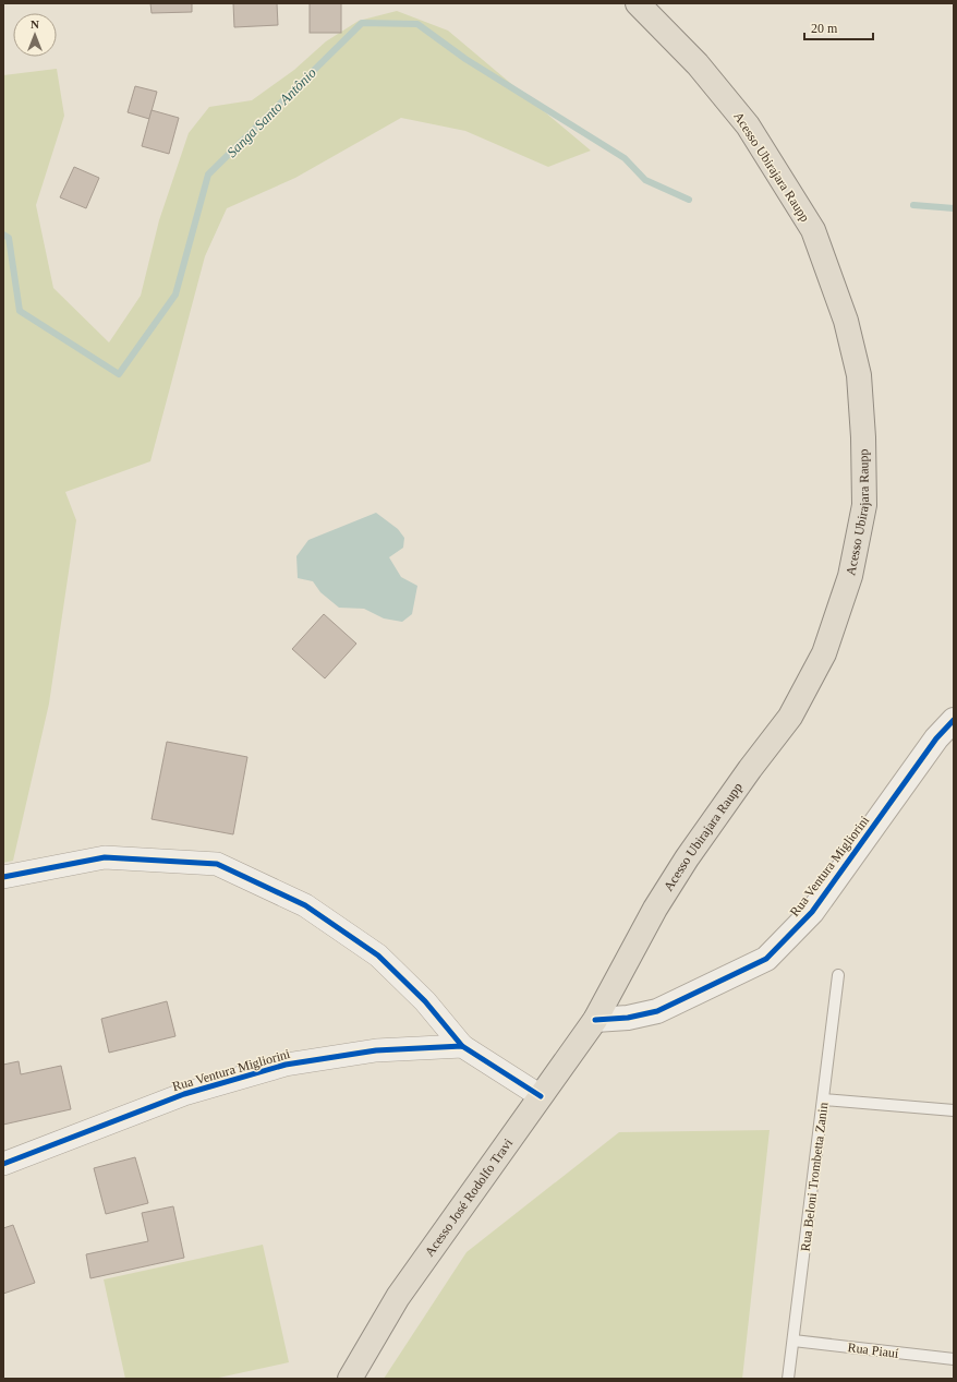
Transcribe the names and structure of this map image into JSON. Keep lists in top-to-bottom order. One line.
{"streets":{"highway":["Acesso Ubirajara Raupp","Acesso José Rodolfo Travi"],"street":["Rua Ventura Migliorini"],"lane":["Rua Beloni Trombetta Zanin","Rua Piauí"]},"crossings":[["Acesso Ubirajara Raupp","Rua Ventura Migliorini"],["Acesso Ubirajara Raupp","Acesso José Rodolfo Travi"],["Rua Ventura Migliorini","Acesso José Rodolfo Travi"],["Rua Beloni Trombetta Zanin","Rua Piauí"]],"water":["Sanga Santo Antônio"],"scale_bar":"20 m","north":"top"}
